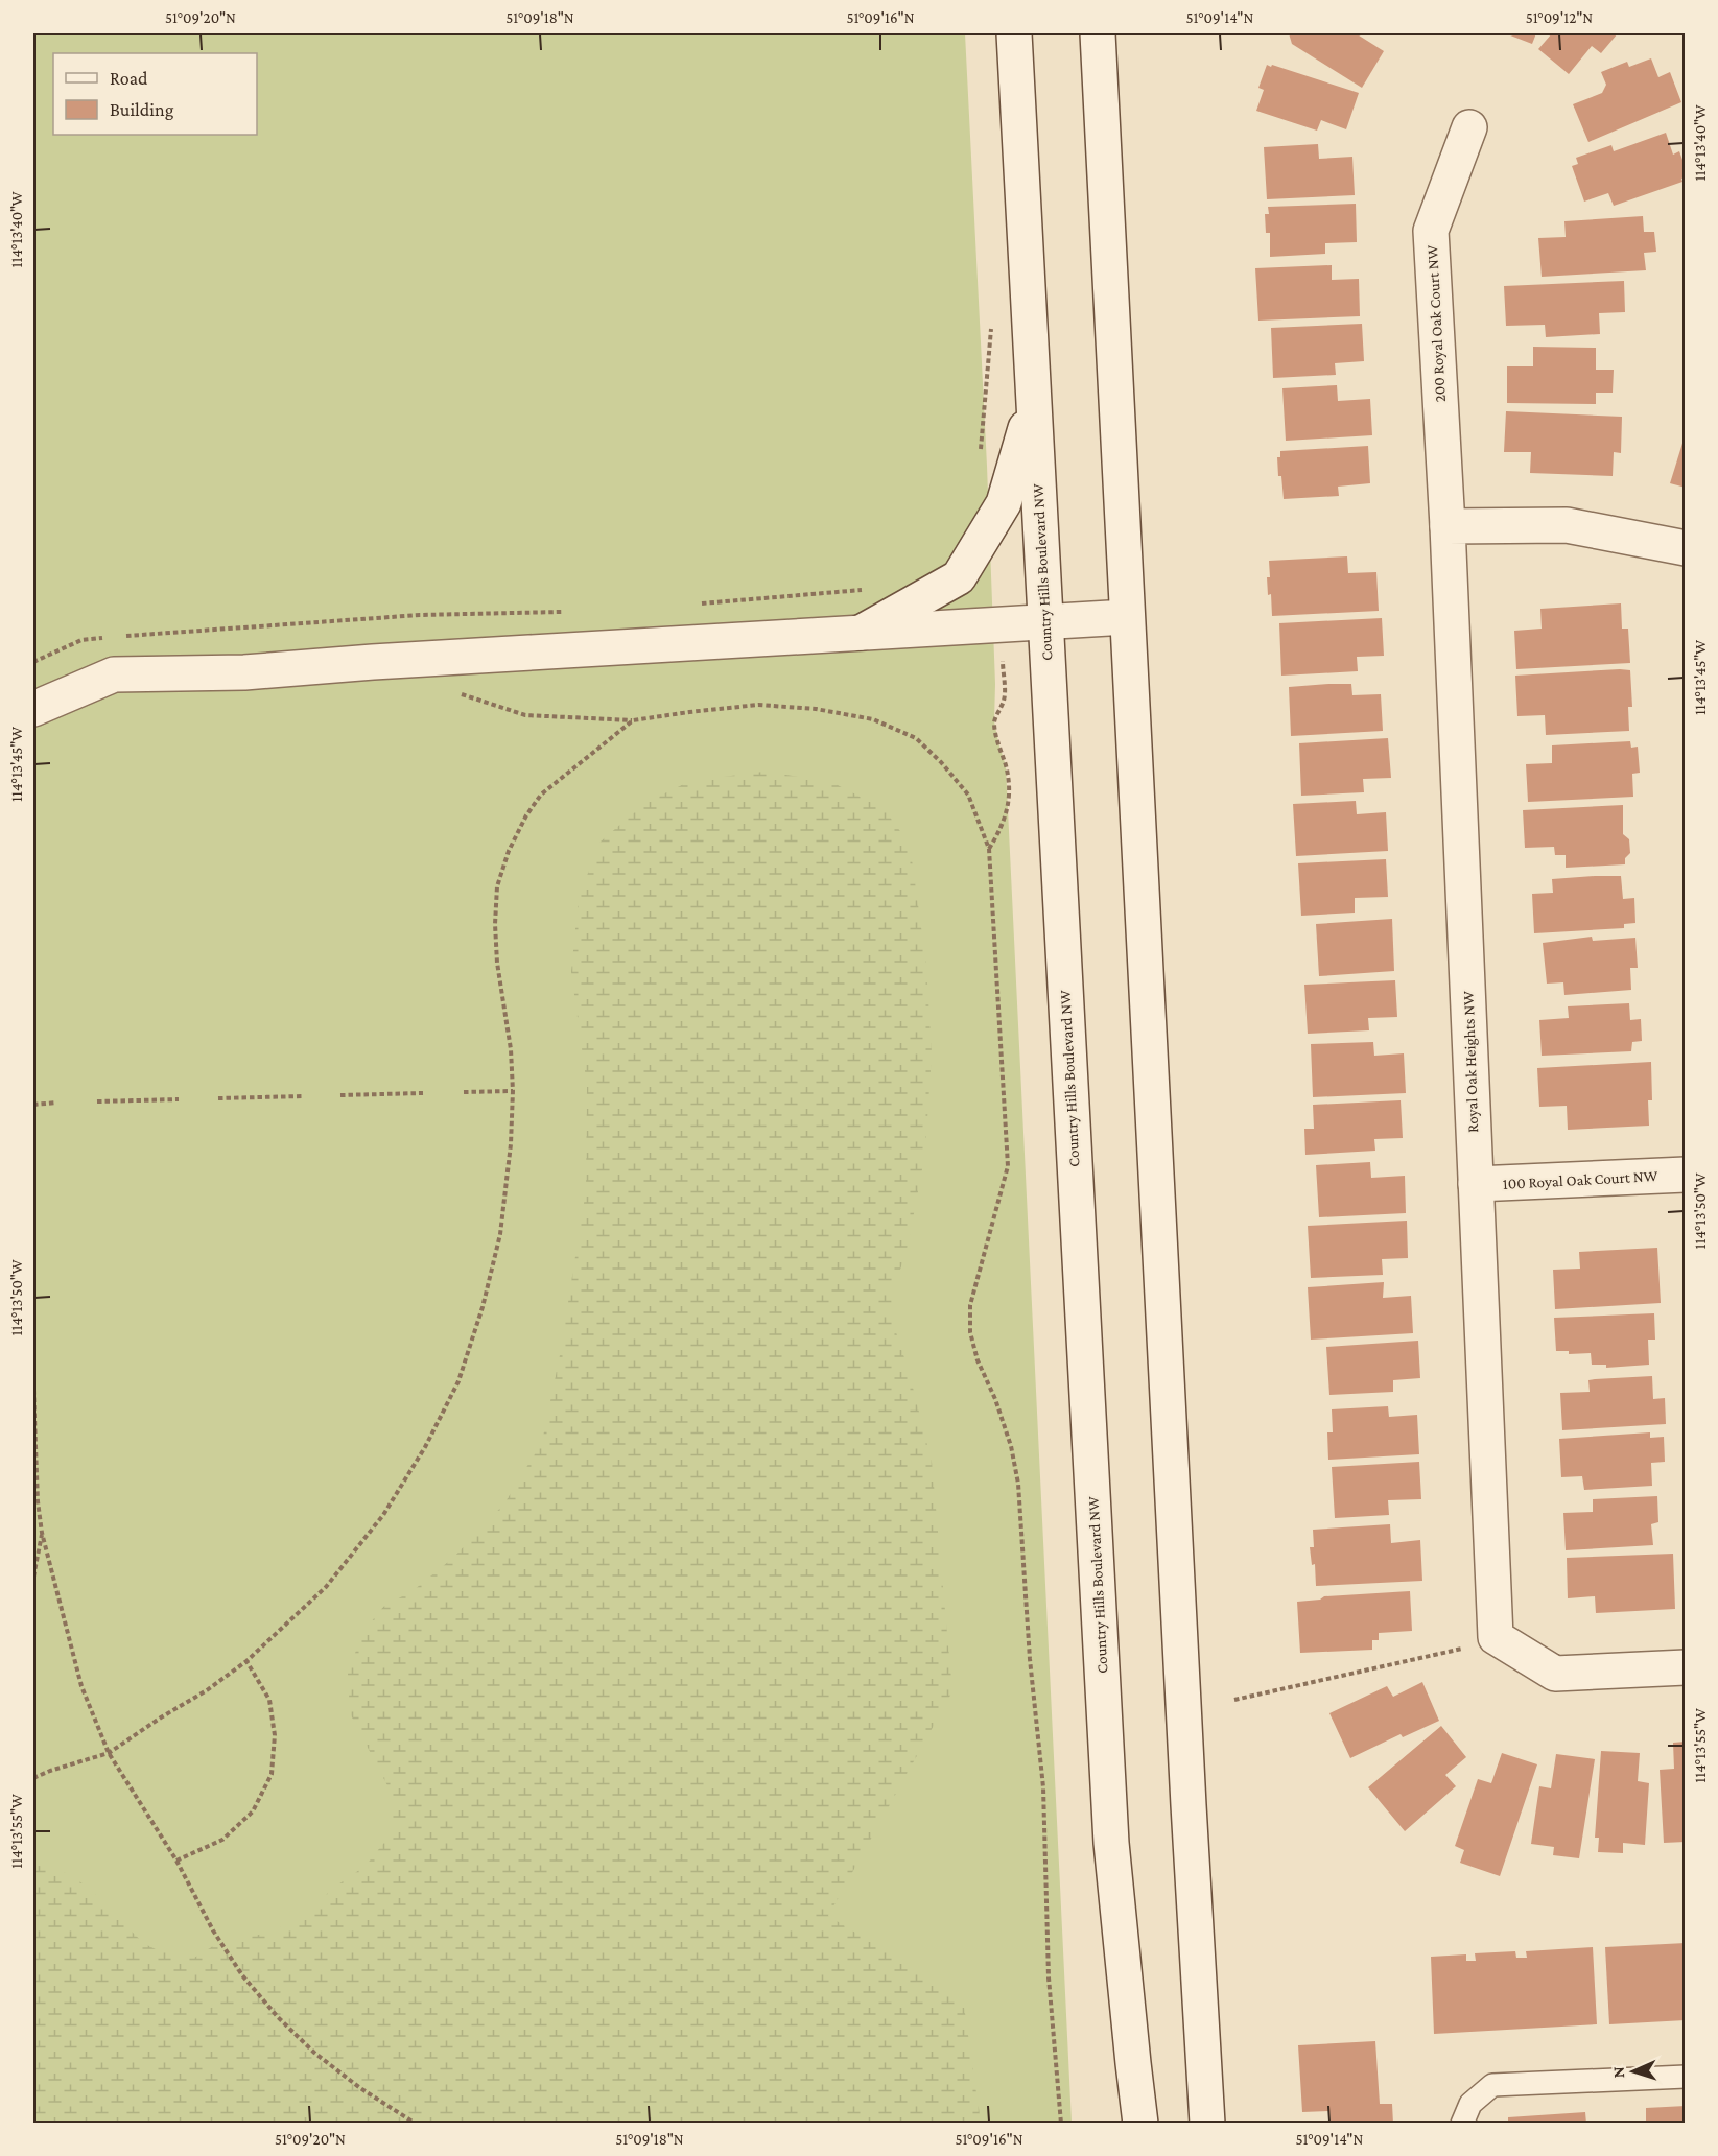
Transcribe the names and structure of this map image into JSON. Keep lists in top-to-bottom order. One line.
{"streets":{"main road":["200 Royal Oak Court NW","Country Hills Boulevard NW","Royal Oak Heights NW","100 Royal Oak Court NW"]},"crossings":[["200 Royal Oak Court NW","Royal Oak Heights NW"],["Royal Oak Heights NW","100 Royal Oak Court NW"]],"legend":["Road","Building"],"north":"left","coordinates":["51°09'20\"N","51°09'18\"N","51°09'16\"N","51°09'14\"N","51°09'12\"N","114°13'40\"W","114°13'45\"W","114°13'50\"W","114°13'55\"W"]}
